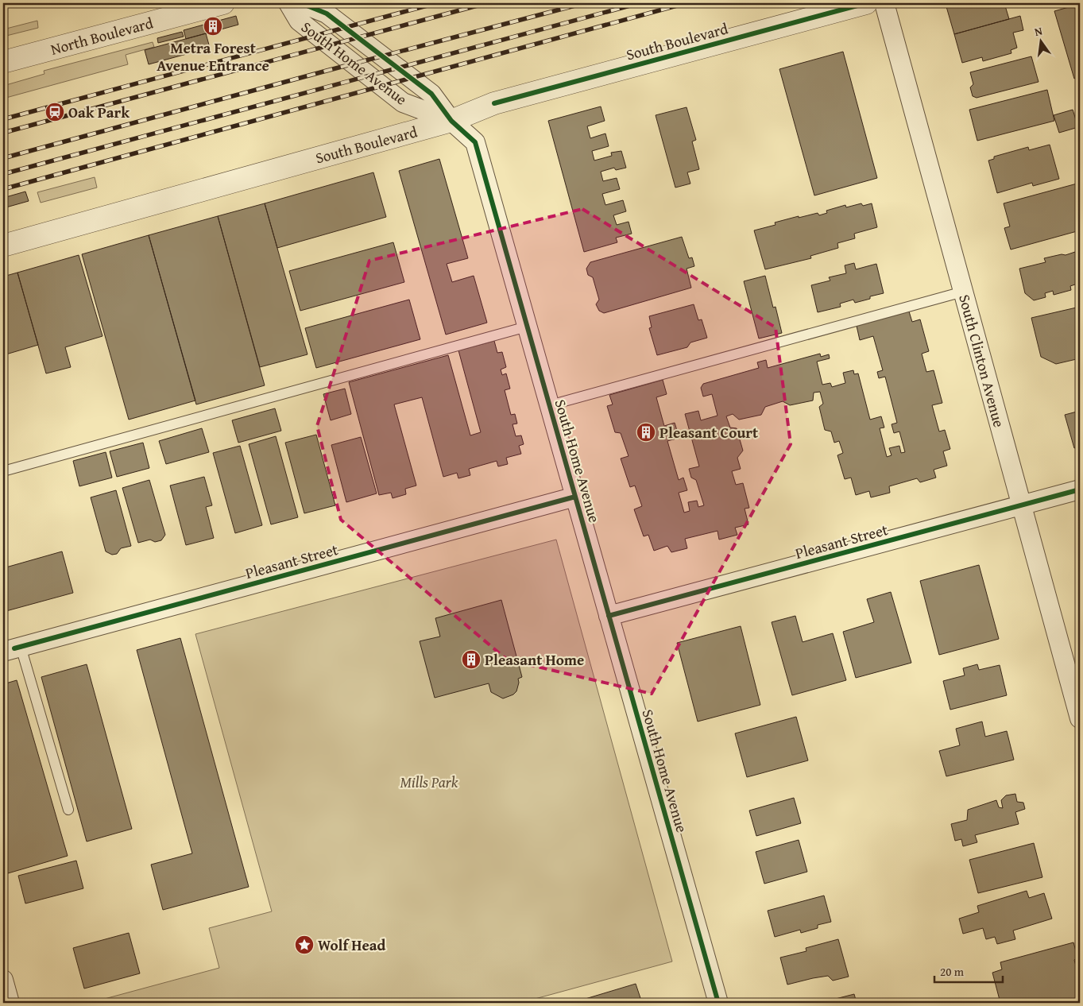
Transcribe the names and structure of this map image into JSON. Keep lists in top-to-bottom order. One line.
{"streets":{"street":["North Boulevard","South Boulevard","South Home Avenue","South Clinton Avenue","Pleasant Street"]},"crossings":[["South Boulevard","South Home Avenue"],["South Home Avenue","Pleasant Street"],["South Clinton Avenue","Pleasant Street"]],"parks":["Mills Park"],"places":{"building":["Metra Forest Avenue Entrance","Pleasant Court","Pleasant Home"],"station":["Oak Park"],"place":["Wolf Head"]},"scale_bar":"20 m","north":"top"}
